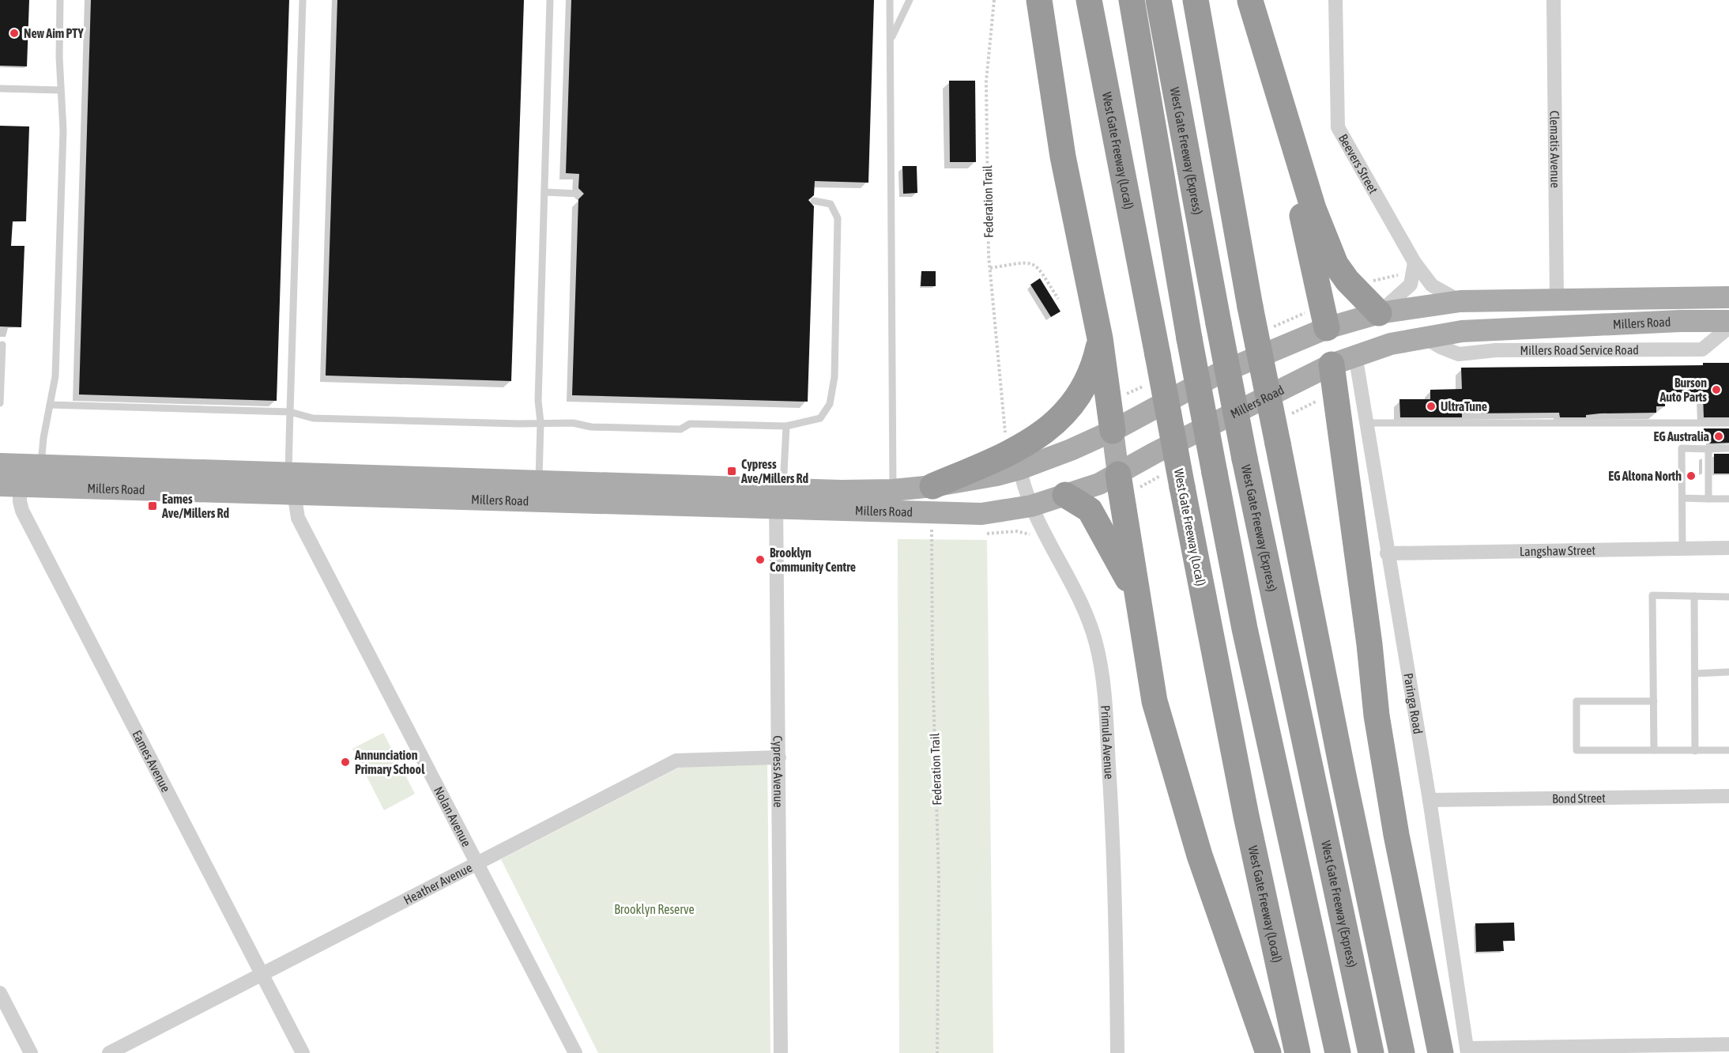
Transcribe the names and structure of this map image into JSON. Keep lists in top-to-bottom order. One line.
{"streets":{"highway":["West Gate Freeway (Local)","West Gate Freeway (Express)"],"main road":["Millers Road"],"street":["Clematis Avenue","Beevers Street","Millers Road Service Road","Langshaw Street","Paringa Road","Primula Avenue","Eames Avenue","Cypress Avenue","Bond Street","Nolan Avenue","Heather Avenue"],"path":["Federation Trail"]},"crossings":[["Clematis Avenue","Millers Road"],["Beevers Street","Millers Road"],["Federation Trail","Millers Road"],["Millers Road","Millers Road Service Road"],["Millers Road","Paringa Road"],["Millers Road","Primula Avenue"],["Millers Road","Eames Avenue"],["Millers Road","Cypress Avenue"],["Millers Road","Nolan Avenue"],["Langshaw Street","Paringa Road"],["Paringa Road","Bond Street"],["Eames Avenue","Heather Avenue"],["Cypress Avenue","Heather Avenue"],["Nolan Avenue","Heather Avenue"]],"parks":["Brooklyn Reserve"],"places":{"other":["New Aim PTY","Burson Auto Parts","UltraTune","EG Australia","EG Altona North","Brooklyn Community Centre","Annunciation Primary School"],"transit":["Cypress Ave/Millers Rd","Eames Ave/Millers Rd"]}}
